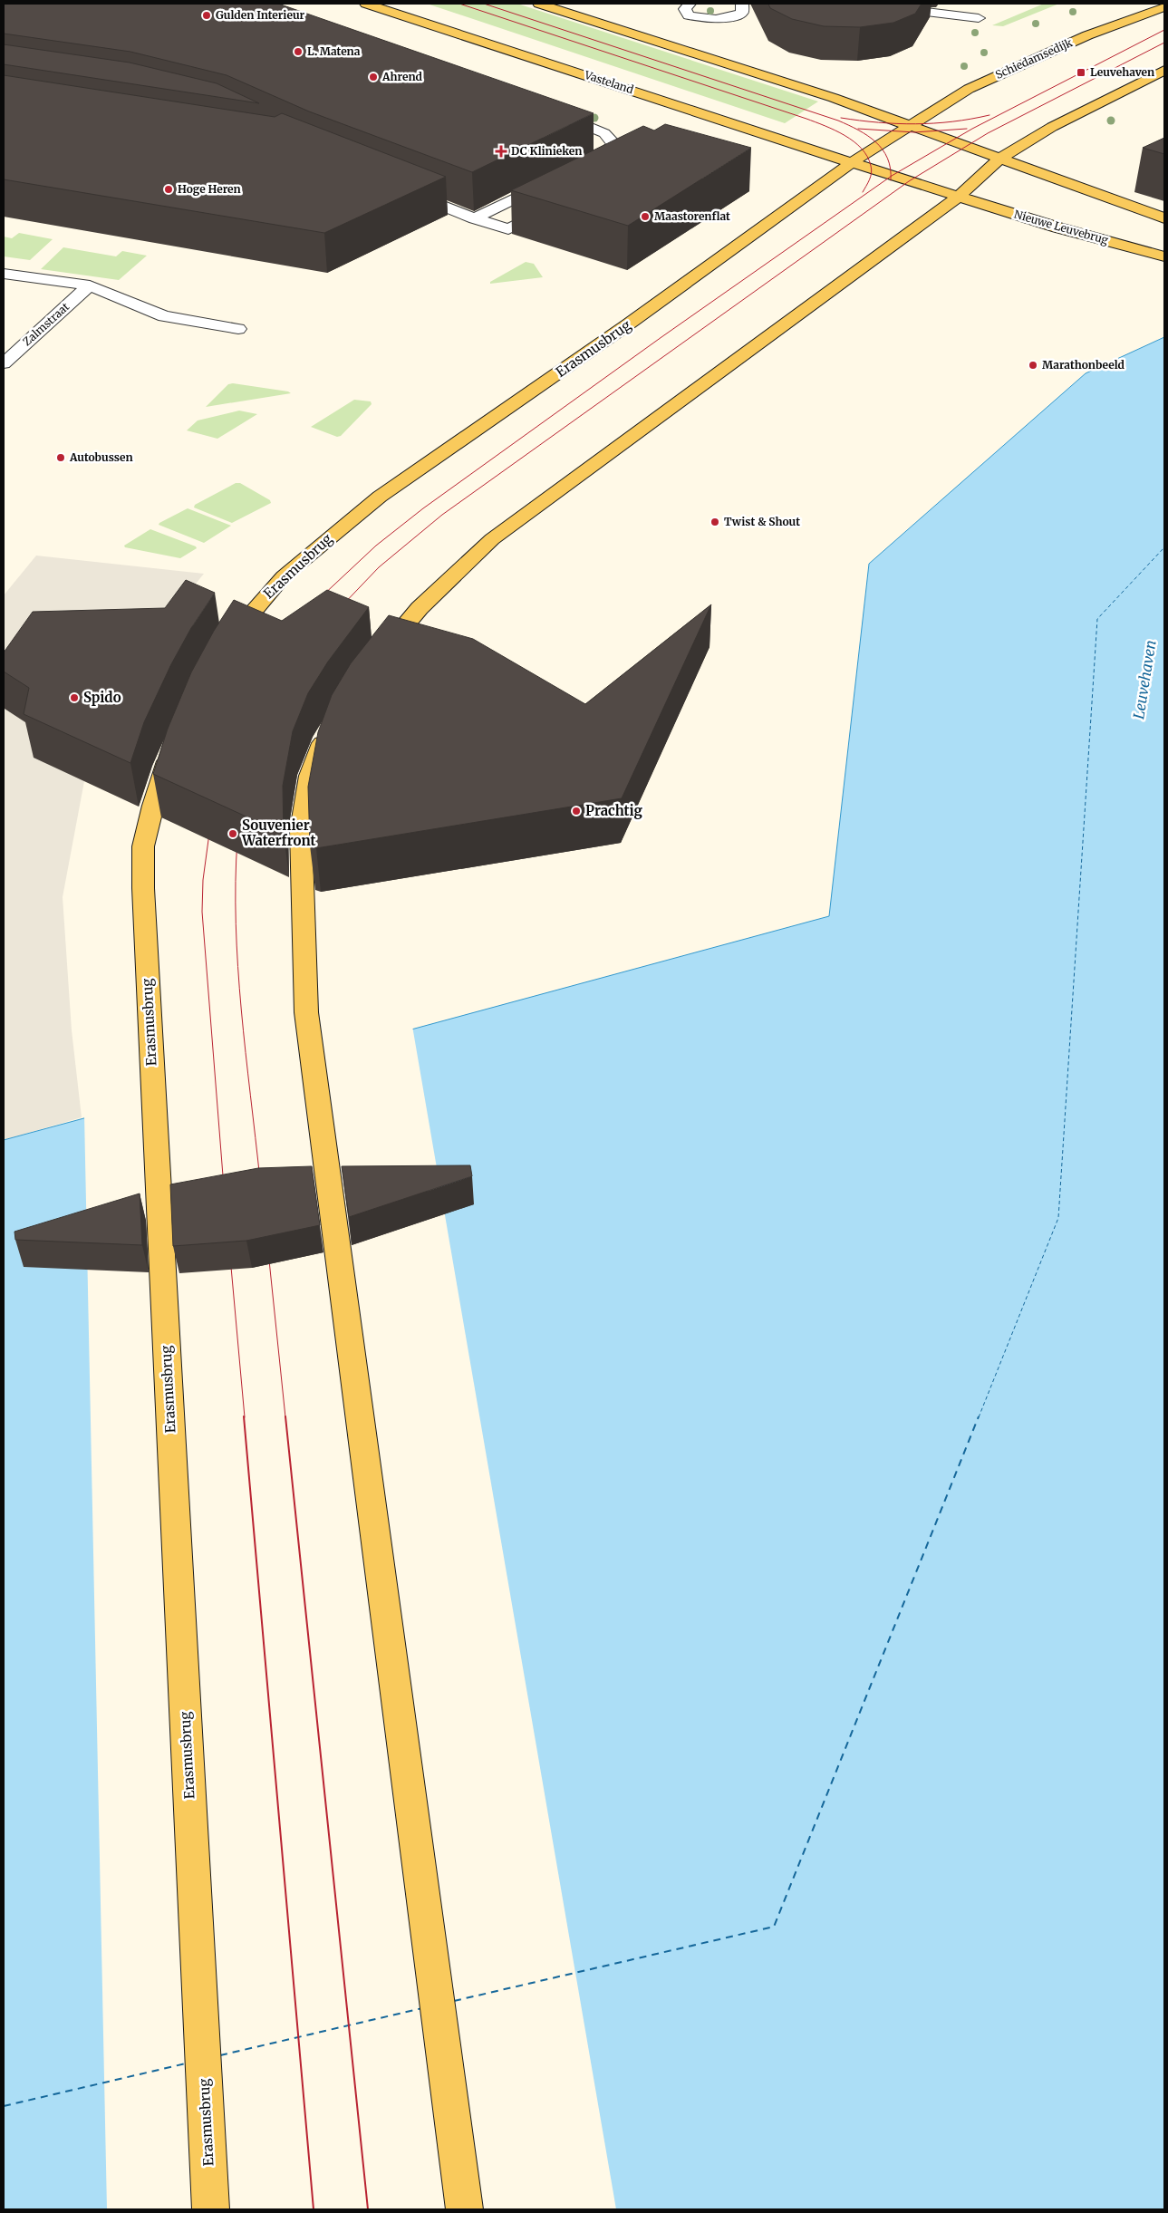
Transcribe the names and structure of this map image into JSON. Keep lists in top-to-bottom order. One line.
{"streets":{"main road":["Schiedamsedijk","Vasteland","Nieuwe Leuvebrug","Erasmusbrug"],"street":["Zalmstraat"]},"crossings":[["Schiedamsedijk","Vasteland"],["Schiedamsedijk","Erasmusbrug"],["Vasteland","Nieuwe Leuvebrug"],["Vasteland","Erasmusbrug"]],"water":["Leuvehaven"],"places":{"other":["Gulden Interieur","L. Matena","Ahrend","Hoge Heren","Maastorenflat","Marathonbeeld","Autobussen","Twist & Shout","Spido","Prachtig","Souvenier Waterfront"],"transit":["Leuvehaven"],"health":["DC Klinieken"]}}
